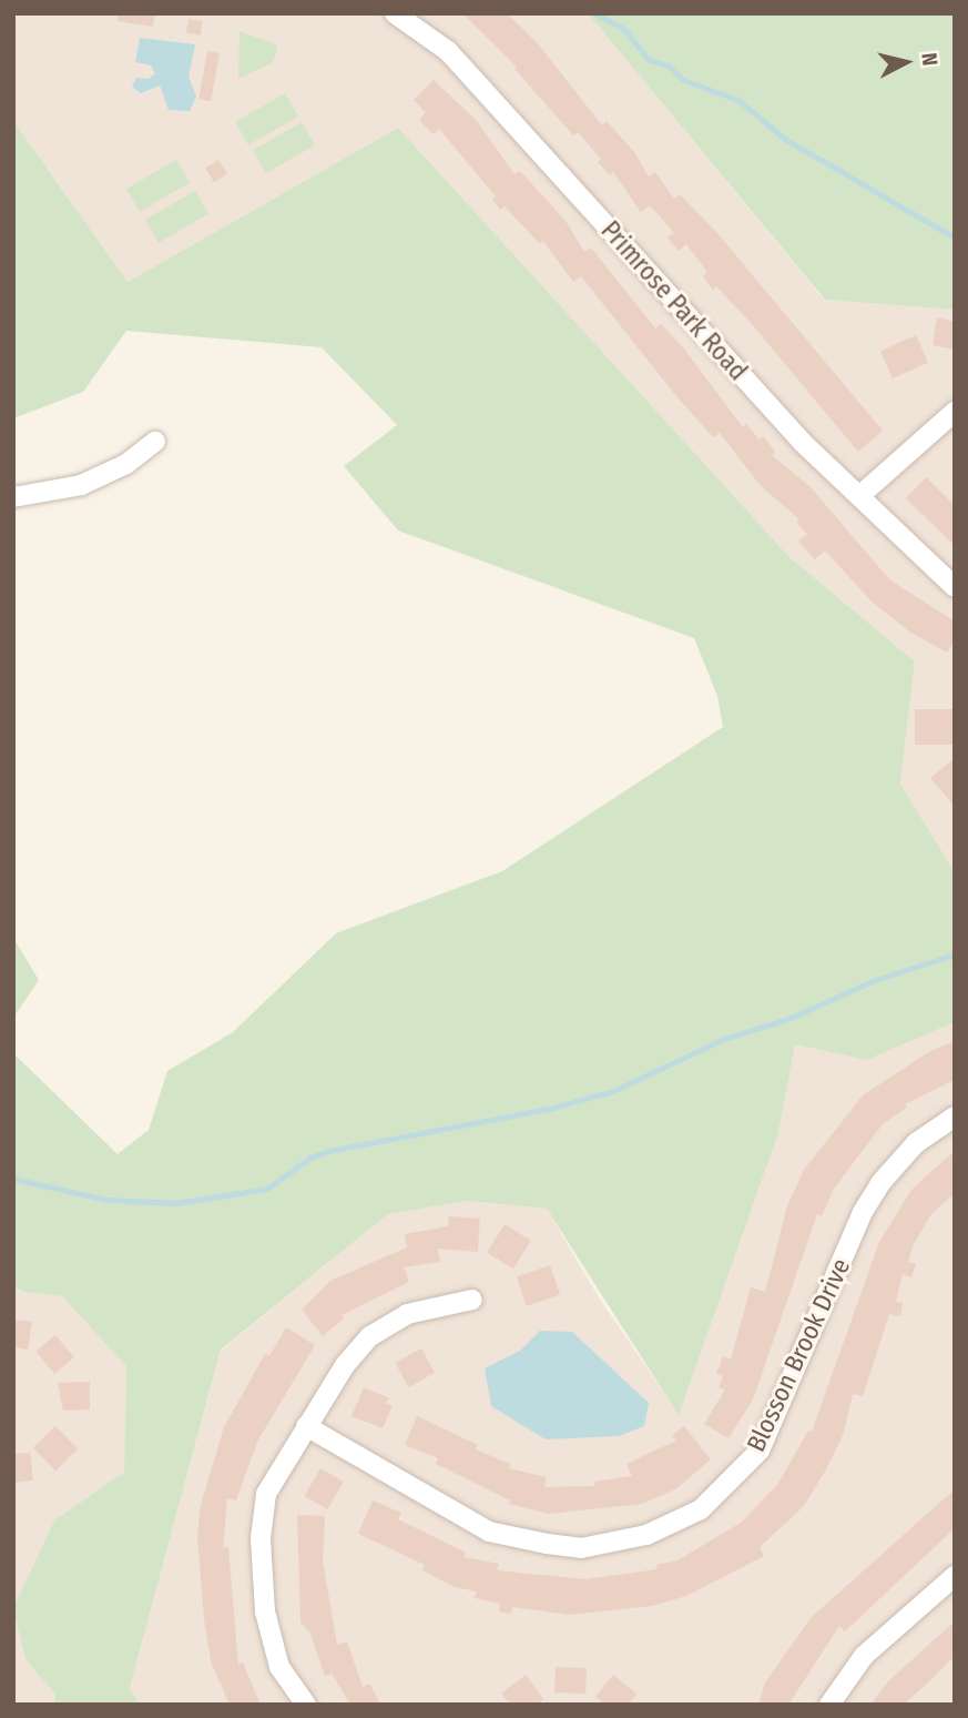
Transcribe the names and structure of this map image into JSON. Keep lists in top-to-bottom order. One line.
{"streets":{"street":["Primrose Park Road","Blosson Brook Drive"]},"north":"right"}
